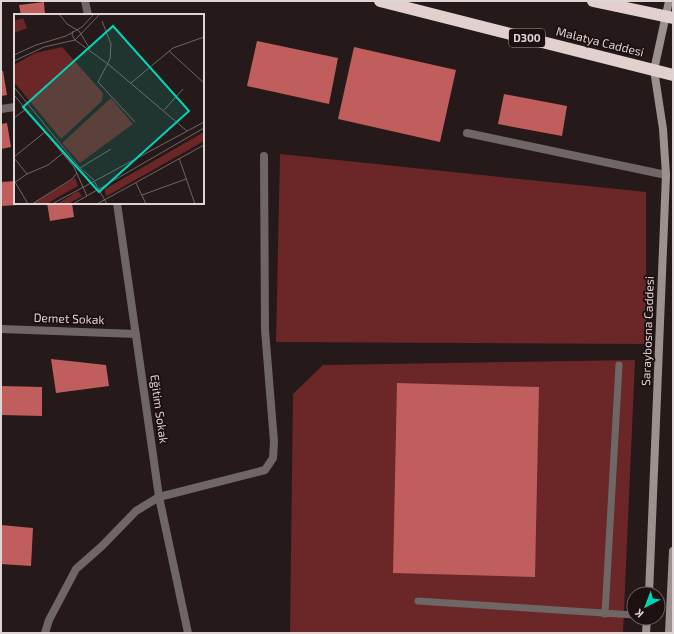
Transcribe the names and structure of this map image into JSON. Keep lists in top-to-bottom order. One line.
{"streets":{"highway":["D300","Malatya Caddesi"],"main road":["Saraybosna Caddesi"],"street":["Demet Sokak","Eğitim Sokak"]},"crossings":[["Malatya Caddesi","Saraybosna Caddesi"],["Demet Sokak","Eğitim Sokak"]],"north":"bottom left"}
